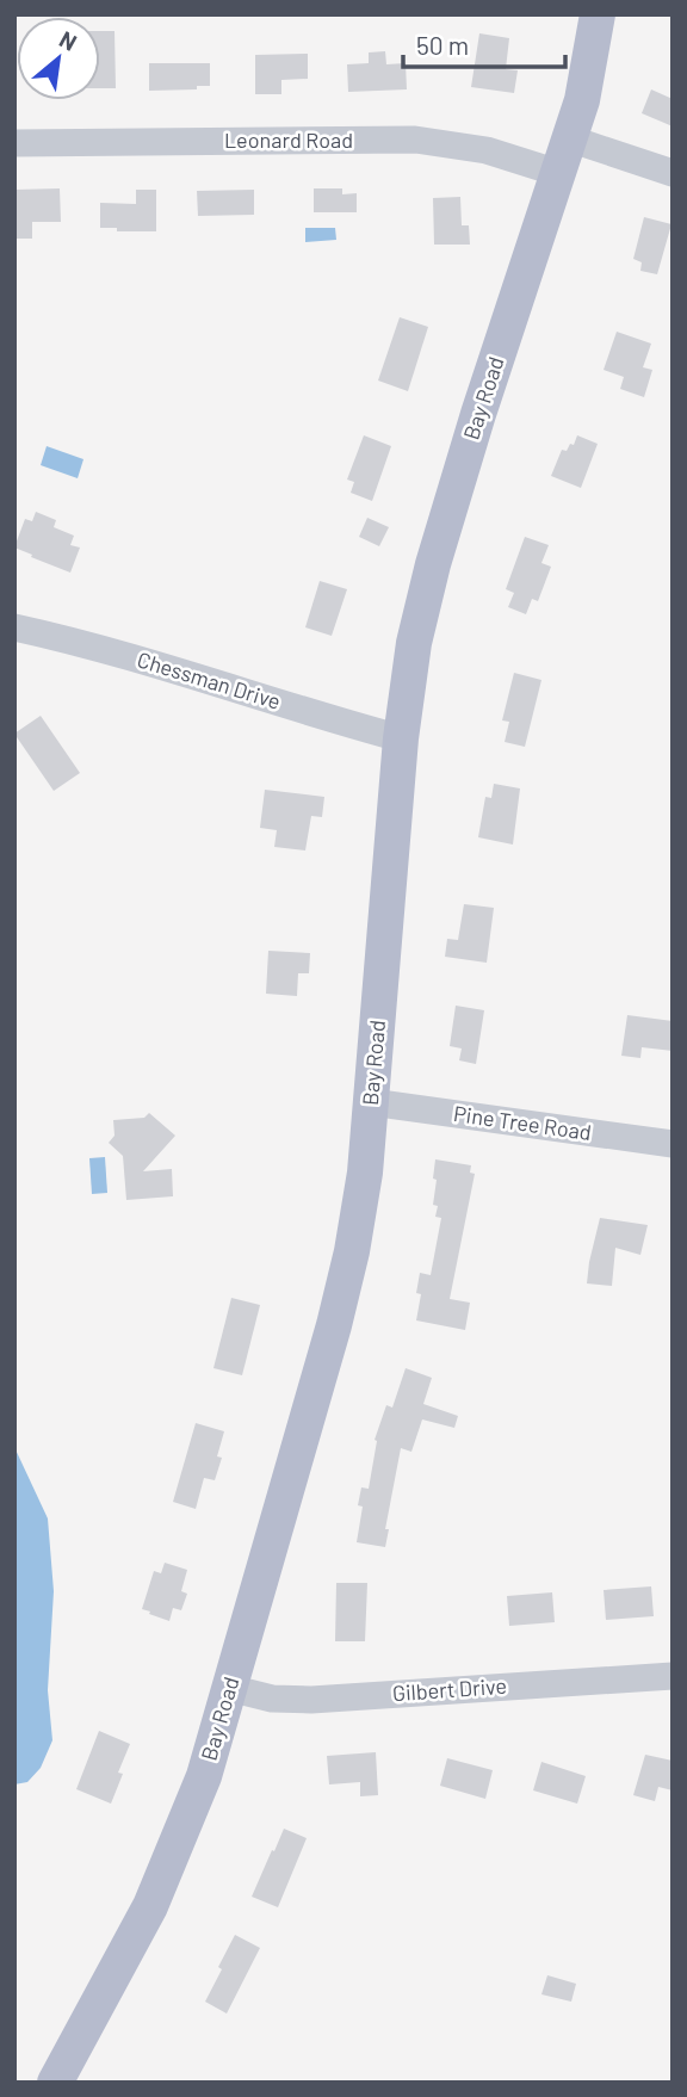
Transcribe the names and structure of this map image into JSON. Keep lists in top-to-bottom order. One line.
{"streets":{"main road":["Bay Road"],"street":["Leonard Road","Chessman Drive","Pine Tree Road","Gilbert Drive"]},"crossings":[["Leonard Road","Bay Road"],["Bay Road","Chessman Drive"],["Bay Road","Pine Tree Road"],["Bay Road","Gilbert Drive"]],"scale_bar":"50 m","north":"top right"}
